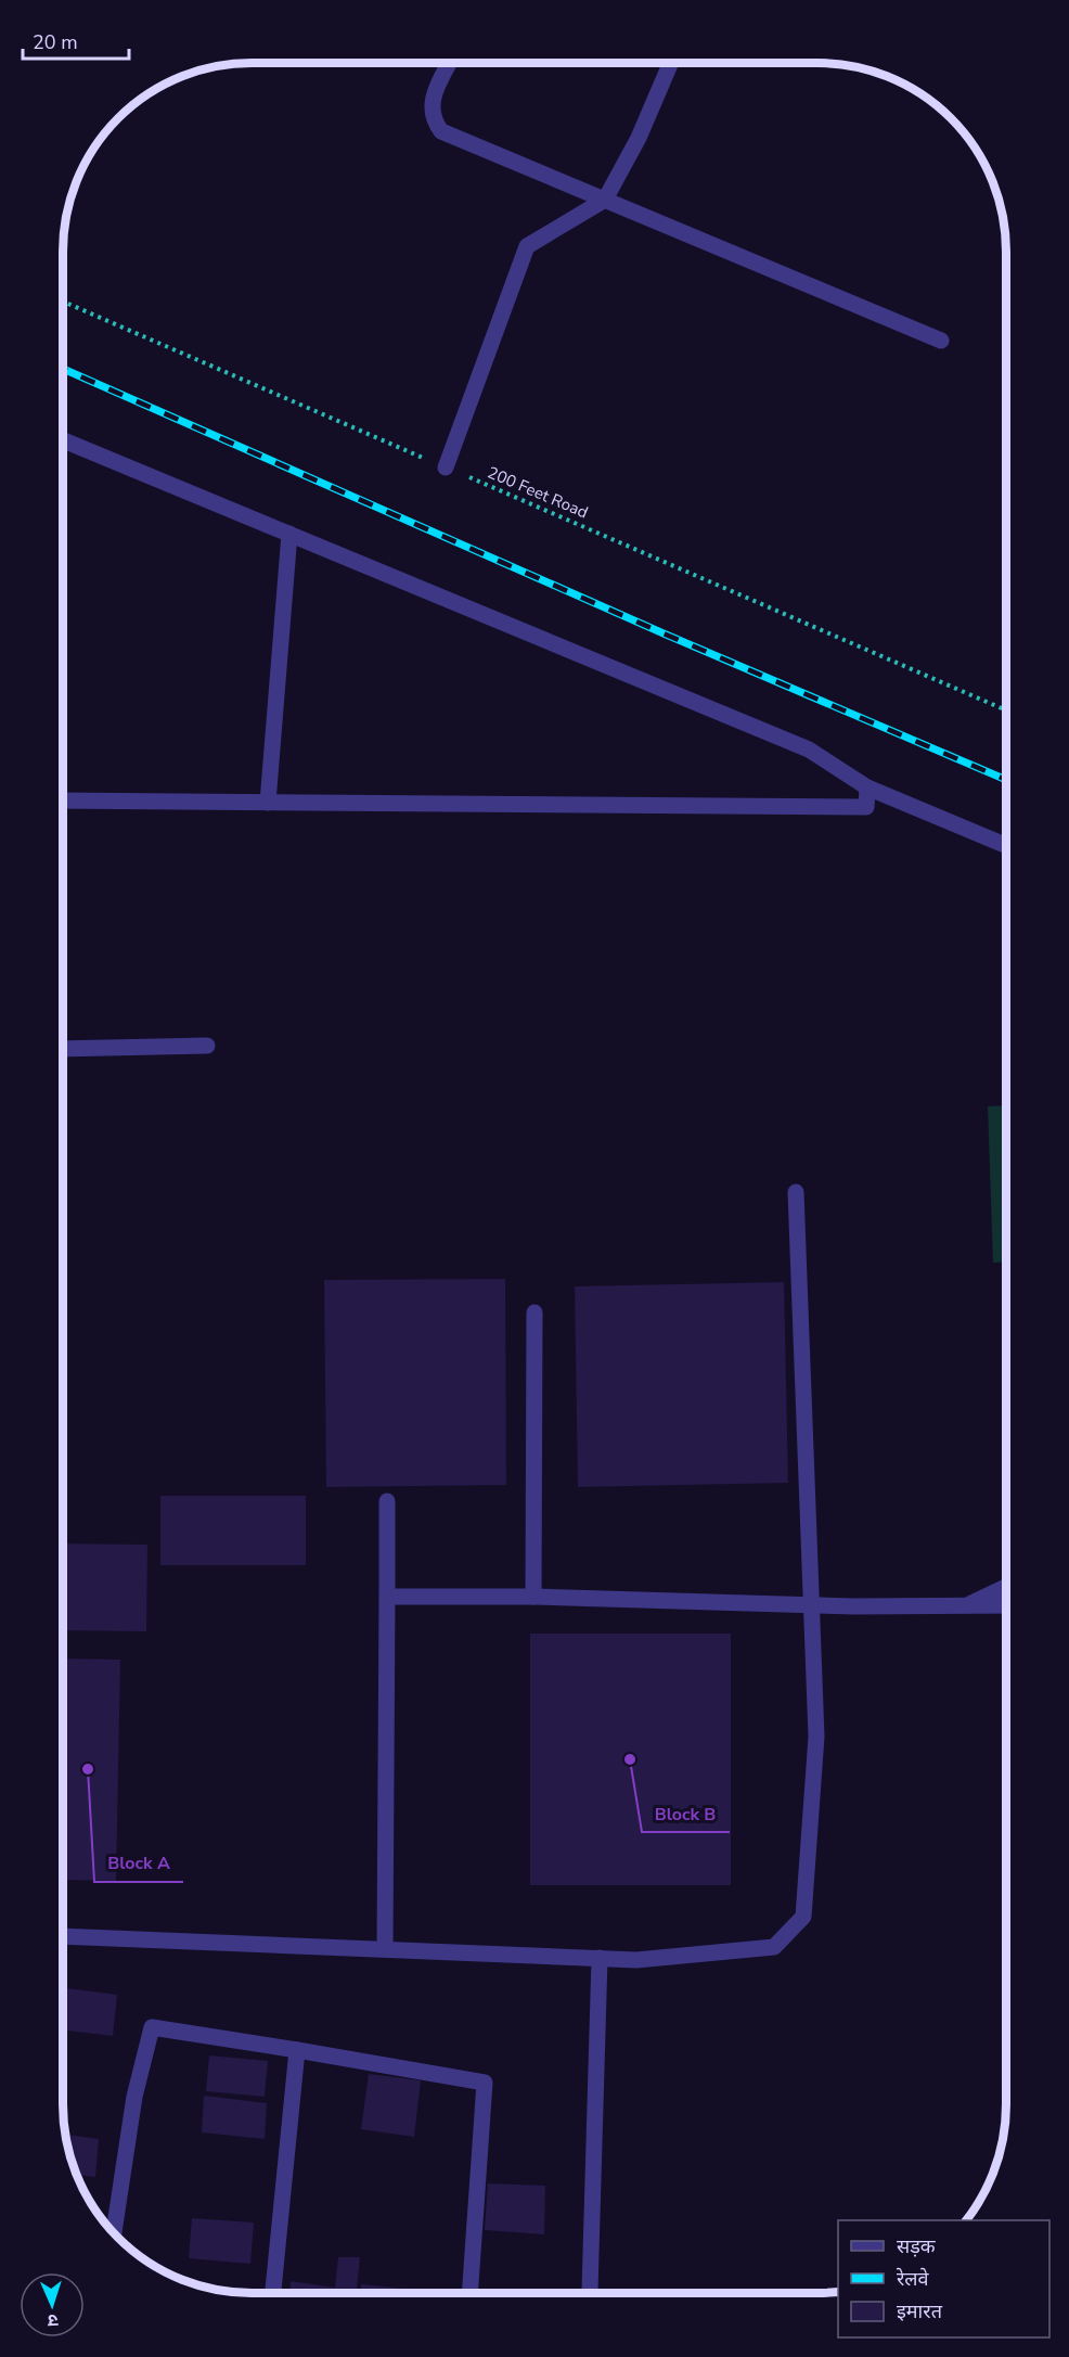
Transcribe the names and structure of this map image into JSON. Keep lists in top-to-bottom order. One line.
{"streets":{"path":["200 Feet Road"]},"places":["Block B","Block A"],"legend":["सड़क","रेलवे","इमारत"],"scale_bar":"20 m","north":"bottom"}
